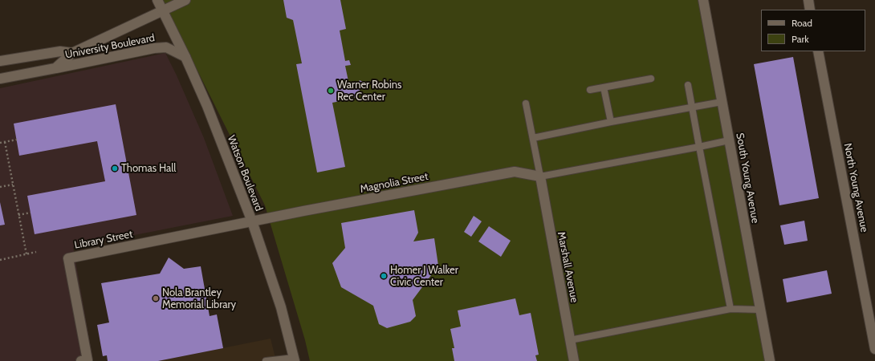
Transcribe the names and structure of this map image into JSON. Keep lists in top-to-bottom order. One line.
{"streets":{"street":["University Boulevard","Watson Boulevard","South Young Avenue","Magnolia Street","North Young Avenue","Library Street","Marshall Avenue"]},"crossings":[["University Boulevard","Watson Boulevard"],["Watson Boulevard","Magnolia Street"],["Watson Boulevard","Library Street"],["Magnolia Street","Library Street"],["Magnolia Street","Marshall Avenue"]],"places":["Warner Robins Rec Center","Thomas Hall","Homer J Walker Civic Center","Nola Brantley Memorial Library"],"legend":["Road","Park"]}
